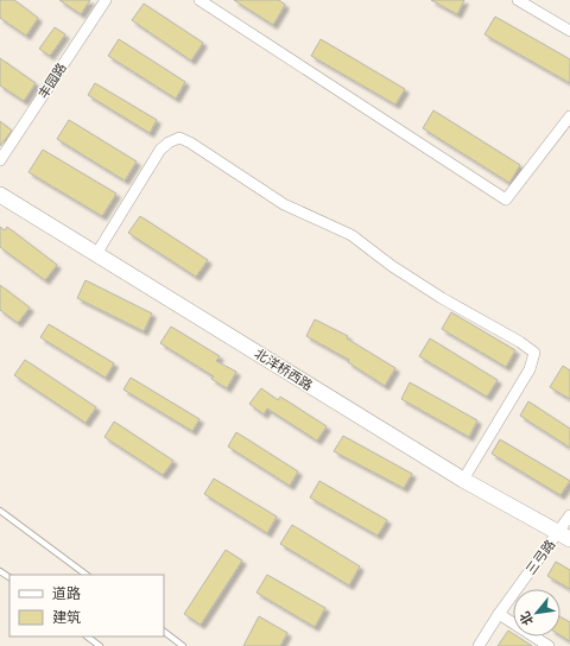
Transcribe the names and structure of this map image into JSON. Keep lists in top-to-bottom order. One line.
{"streets":{"main road":["北洋桥西路"],"street":["丰园路","三弓路"]},"crossings":[["北洋桥西路","三弓路"]],"legend":["道路","建筑"],"north":"bottom left"}
